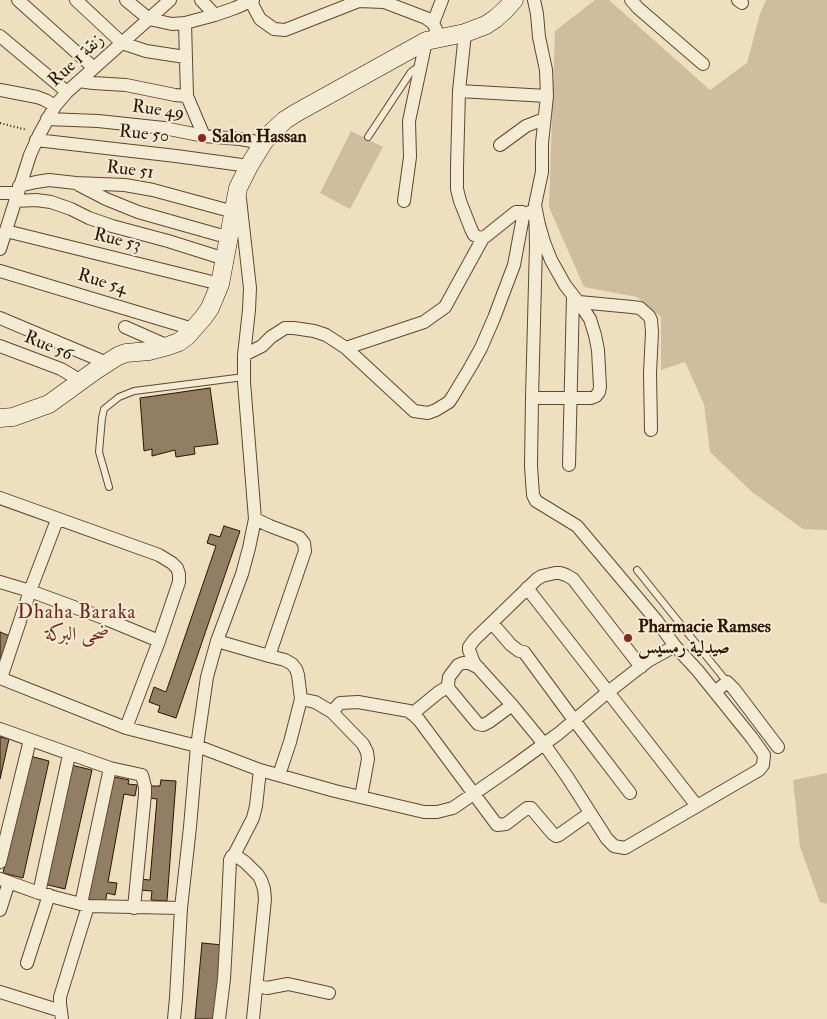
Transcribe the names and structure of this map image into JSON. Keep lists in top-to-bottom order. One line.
{"streets":{"street":["Rue 1 زنقة","Rue 49","Rue 50","Rue 51","Rue 53","Rue 54","Rue 56"]},"crossings":[["Rue 1 زنقة","Rue 49"],["Rue 1 زنقة","Rue 50"],["Rue 1 زنقة","Rue 51"],["Rue 1 زنقة","Rue 53"]],"districts":["Dhaha Baraka ضحى البركة"],"places":["Salon Hassan","Pharmacie Ramses صيدلية رمسيس"]}
